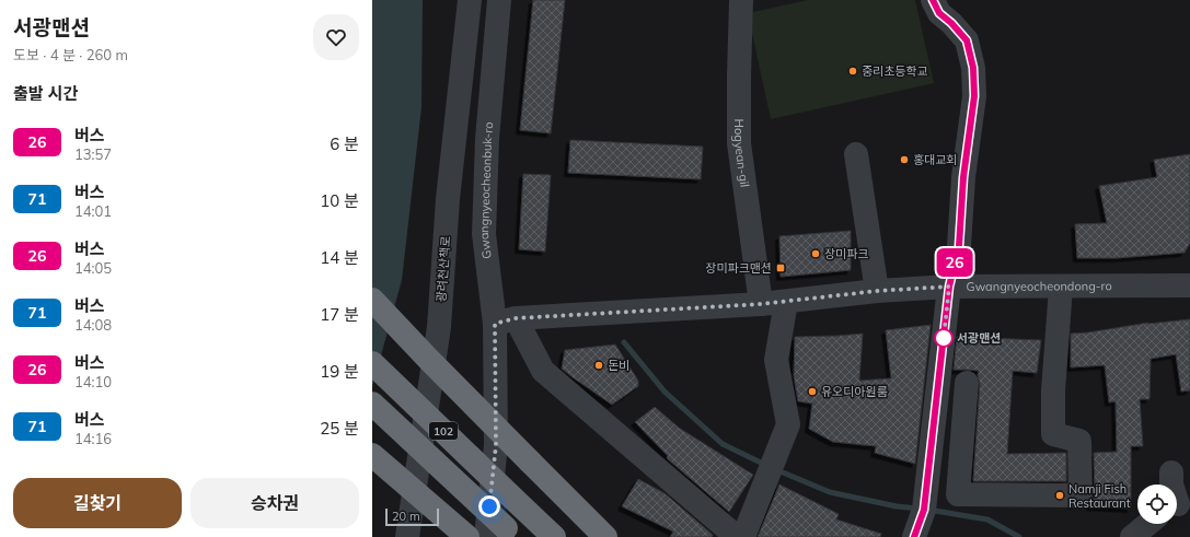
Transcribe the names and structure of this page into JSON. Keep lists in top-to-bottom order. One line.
{"streets":{"highway":["102"],"street":["Hogyean-gil","Gwangnyeocheonbuk-ro","광려천산책로","Gwangnyeocheondong-ro"]},"crossings":[["Hogyean-gil","Gwangnyeocheondong-ro"],["Gwangnyeocheonbuk-ro","Gwangnyeocheondong-ro"],["Gwangnyeocheonbuk-ro","102"]],"places":{"other":["중리초등학교","홍대교회","장미파크","서광맨션","돈비","유오디아원룸","Namji Fish Restaurant"],"transit":["장미파크맨션"]},"lines":["bus line 26"],"scale_bar":"20 m","page":{"heading":[["서광맨션","도보 · 4 분 · 260 m"],"출발 시간"],"on_map":"26","list":[{"mark":"26","name":"버스","note":"13:57","value":"6 분"},{"mark":"71","name":"버스","note":"14:01","value":"10 분"},{"mark":"26","name":"버스","note":"14:05","value":"14 분"},{"mark":"71","name":"버스","note":"14:08","value":"17 분"},{"mark":"26","name":"버스","note":"14:10","value":"19 분"},{"mark":"71","name":"버스","note":"14:16","value":"25 분"}],"buttons":["길찾기","승차권"],"scale":"20 m"}}
